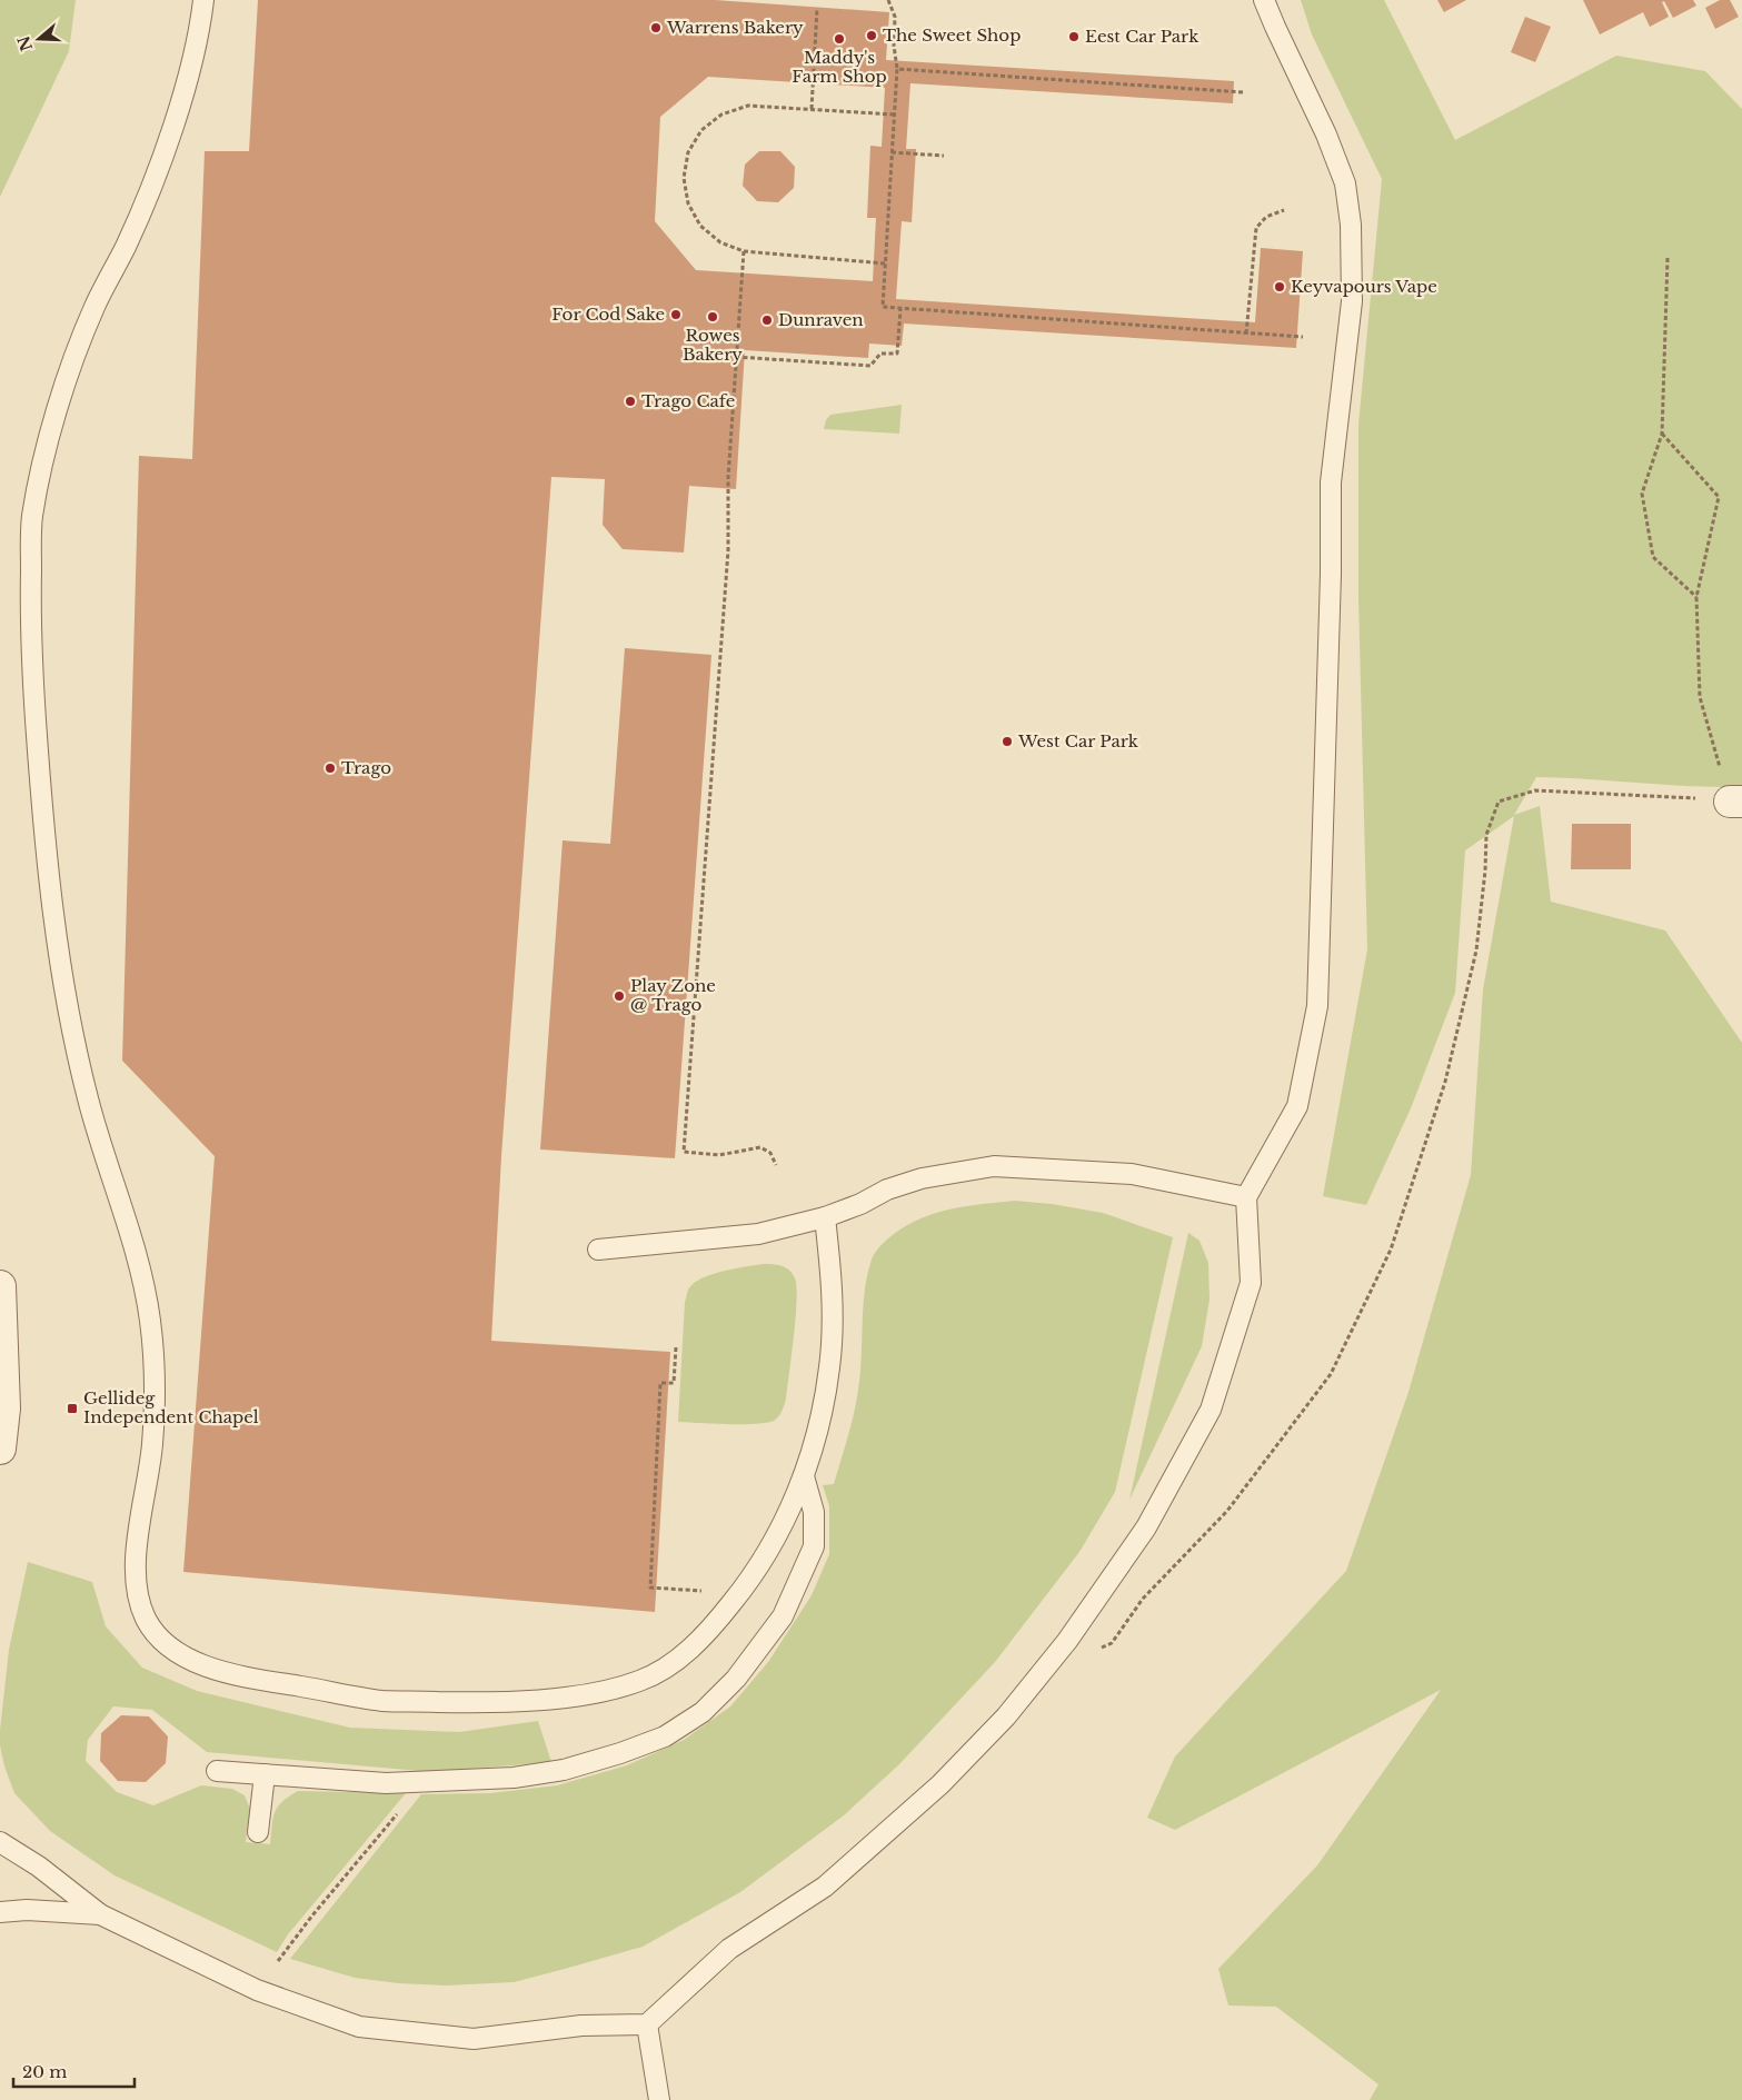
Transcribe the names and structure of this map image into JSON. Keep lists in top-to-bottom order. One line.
{"places":{"other":["Warrens Bakery","The Sweet Shop","Eest Car Park","Maddy's Farm Shop","Keyvapours Vape","For Cod Sake","Rowes Bakery","Dunraven","Trago Cafe","West Car Park","Trago","Play Zone @ Trago"],"transit":["Gellideg Independent Chapel"]},"scale_bar":"20 m","north":"left"}
